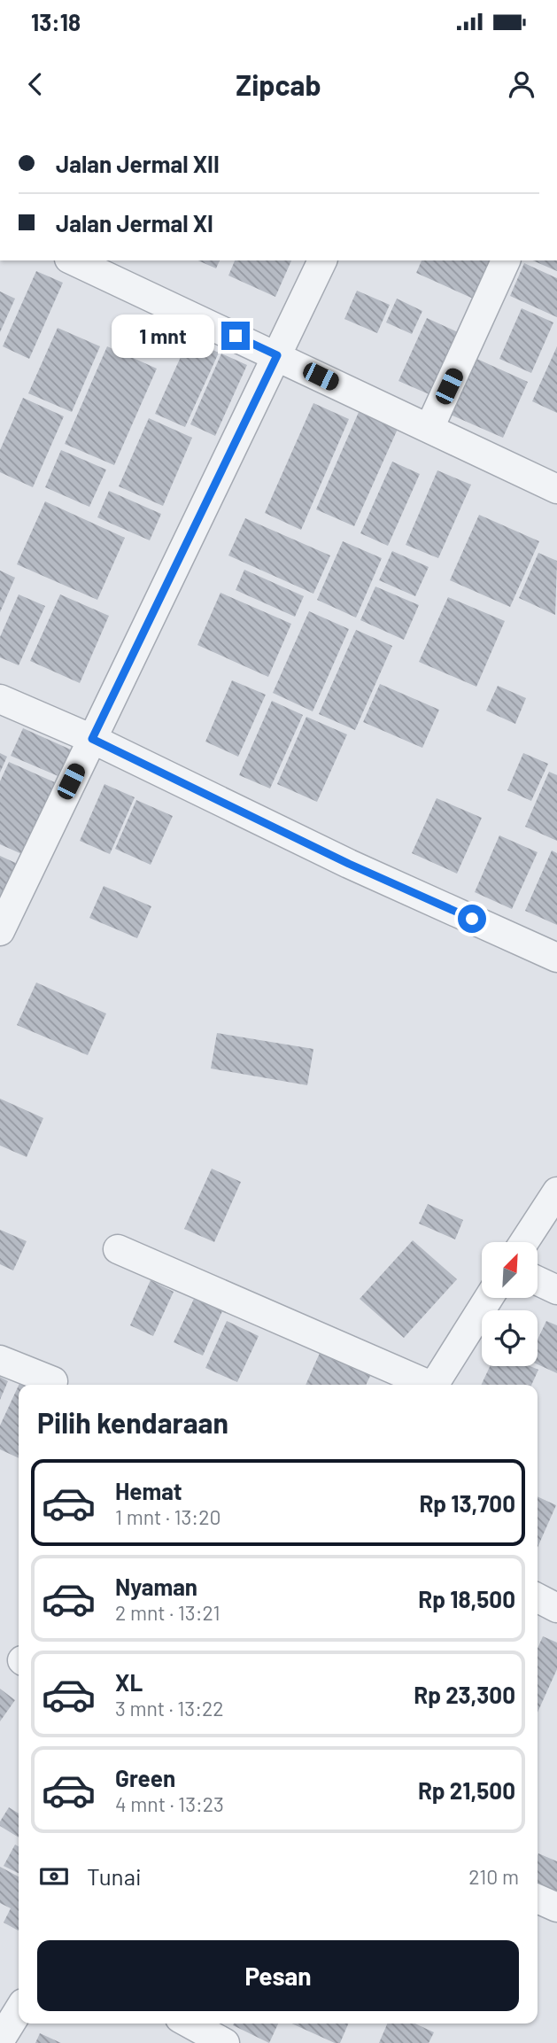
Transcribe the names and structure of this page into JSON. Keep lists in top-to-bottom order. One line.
{"north":"top right","page":{"status":"13:18","header":"Zipcab","banner":["Jalan Jermal XII","Jalan Jermal XI"],"bubble":"1 mnt","heading":"Pilih kendaraan","list":[{"name":"Hemat","note":"1 mnt · 13:20","value":"Rp 13,700"},{"name":"Nyaman","note":"2 mnt · 13:21","value":"Rp 18,500"},{"name":"XL","note":"3 mnt · 13:22","value":"Rp 23,300"},{"name":"Green","note":"4 mnt · 13:23","value":"Rp 21,500"}],"pay":["Tunai","210 m"],"buttons":"Pesan"}}
